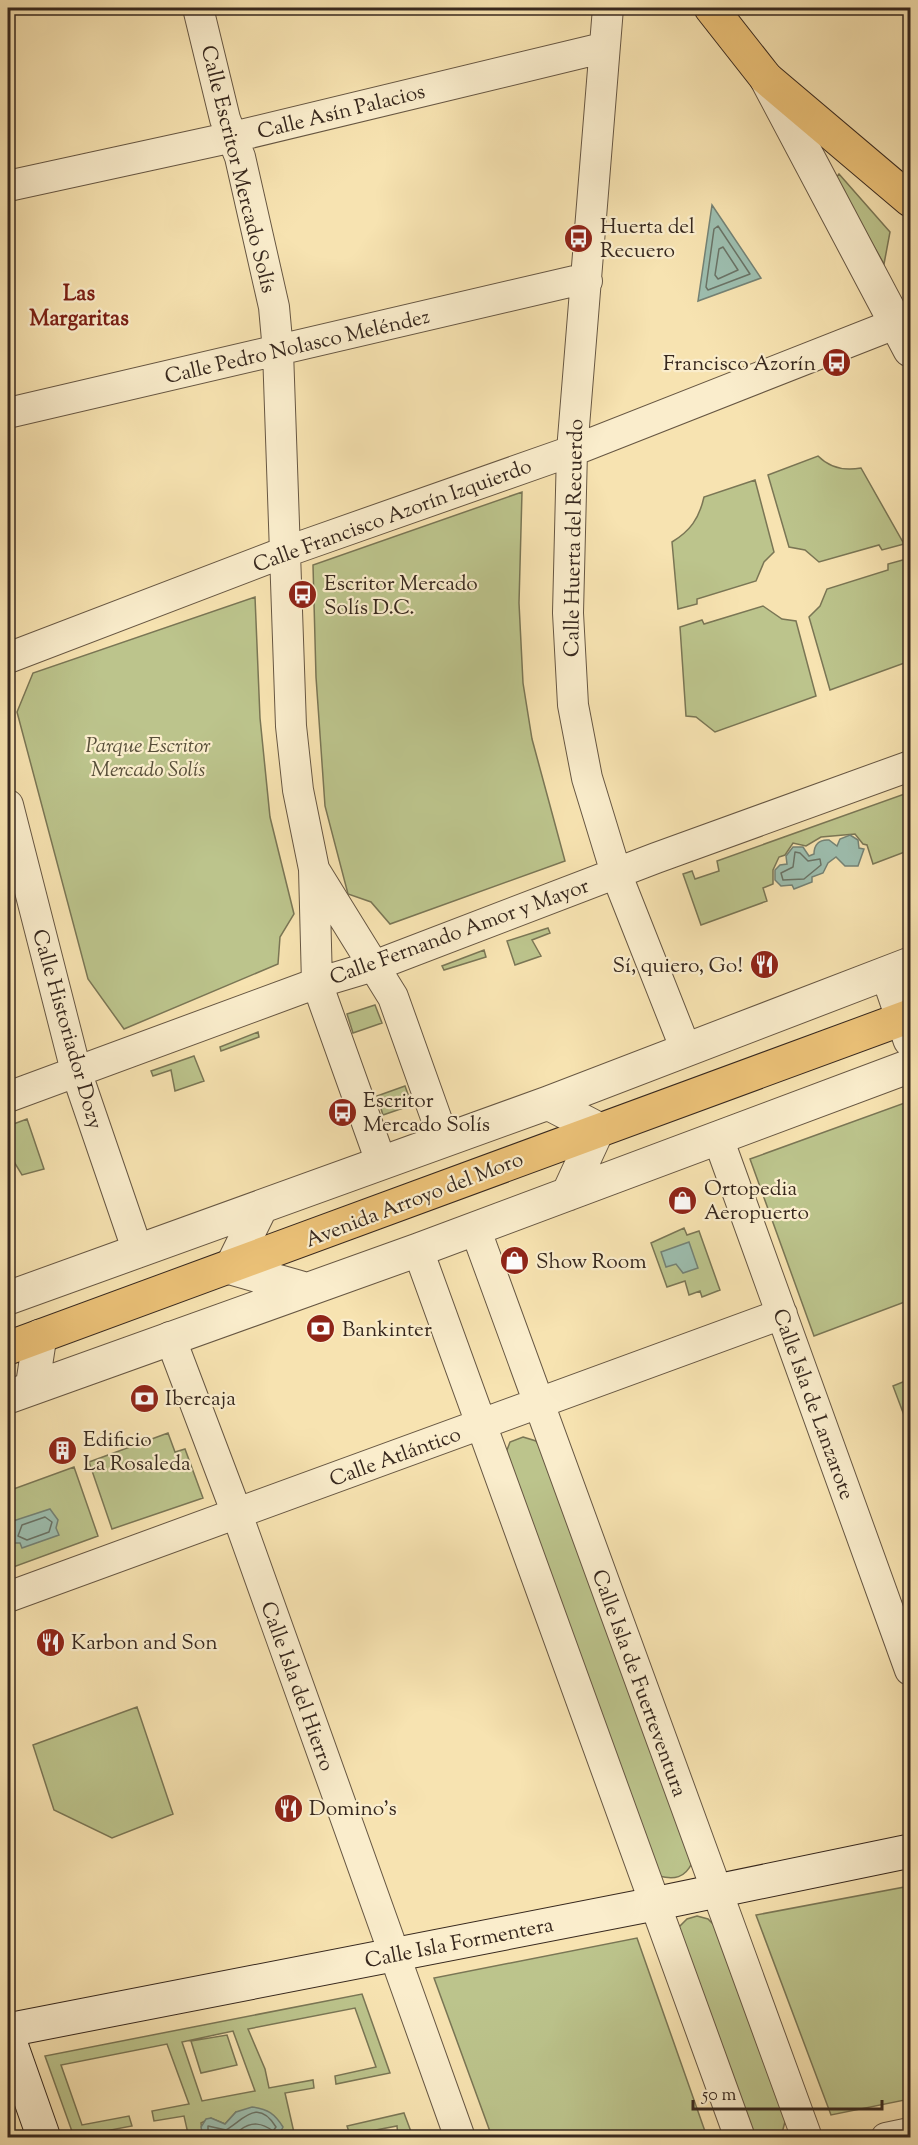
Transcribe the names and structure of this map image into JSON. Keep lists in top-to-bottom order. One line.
{"streets":{"main road":["Avenida Arroyo del Moro"],"street":["Calle Asín Palacios","Calle Escritor Mercado Solís","Calle Pedro Nolasco Meléndez","Calle Francisco Azorín Izquierdo","Calle Huerta del Recuerdo","Calle Fernando Amor y Mayor","Calle Historiador Dozy","Calle Isla de Lanzarote","Calle Atlántico","Calle Isla de Fuerteventura","Calle Isla del Hierro","Calle Isla Formentera"]},"crossings":[["Calle Asín Palacios","Calle Escritor Mercado Solís"],["Calle Asín Palacios","Calle Huerta del Recuerdo"],["Calle Escritor Mercado Solís","Calle Pedro Nolasco Meléndez"],["Calle Escritor Mercado Solís","Calle Francisco Azorín Izquierdo"],["Calle Escritor Mercado Solís","Calle Fernando Amor y Mayor"],["Calle Escritor Mercado Solís","Avenida Arroyo del Moro"],["Calle Pedro Nolasco Meléndez","Calle Huerta del Recuerdo"],["Calle Francisco Azorín Izquierdo","Calle Huerta del Recuerdo"],["Calle Huerta del Recuerdo","Calle Fernando Amor y Mayor"],["Calle Huerta del Recuerdo","Avenida Arroyo del Moro"],["Calle Fernando Amor y Mayor","Calle Historiador Dozy"],["Calle Historiador Dozy","Avenida Arroyo del Moro"],["Calle Isla de Lanzarote","Calle Atlántico"],["Calle Atlántico","Calle Isla de Fuerteventura"],["Calle Atlántico","Calle Isla del Hierro"],["Calle Isla de Fuerteventura","Calle Isla Formentera"],["Calle Isla del Hierro","Calle Isla Formentera"]],"districts":["Las Margaritas"],"parks":["Parque Escritor Mercado Solís"],"places":{"bus stop":["Huerta del Recuero","Francisco Azorín","Escritor Mercado Solís D.C.","Escritor Mercado Solís"],"restaurant":["Sí, quiero, Go!","Karbon and Son","Domino's"],"shop":["Ortopedia Aeropuerto","Show Room"],"bank":["Bankinter","Ibercaja"],"building":["Edificio La Rosaleda"]},"scale_bar":"50 m"}
